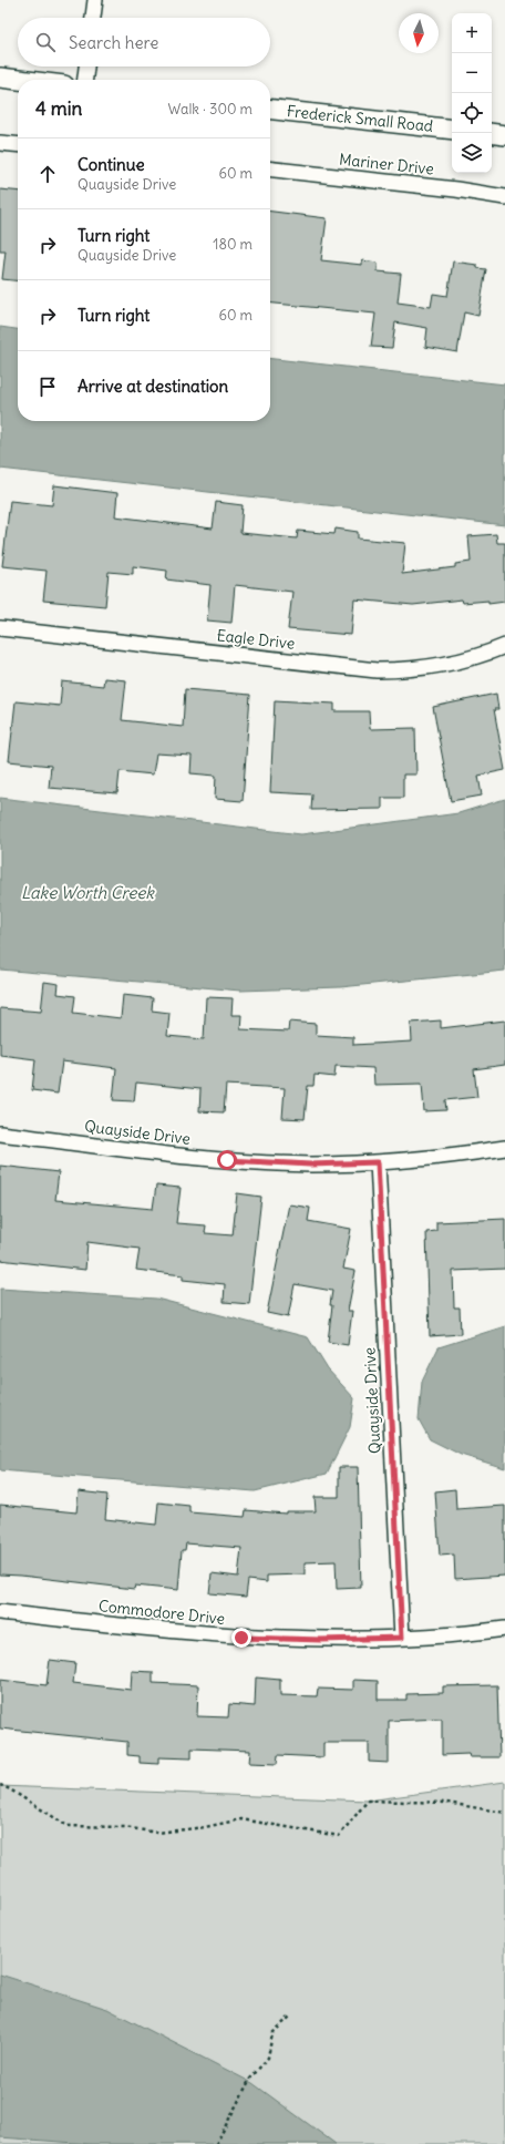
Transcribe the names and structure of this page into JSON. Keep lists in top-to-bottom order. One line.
{"streets":{"street":["Frederick Small Road","Mariner Drive","Eagle Drive","Quayside Drive","Commodore Drive"]},"crossings":[["Quayside Drive","Commodore Drive"]],"water":["Lake Worth Creek"],"north":"bottom","page":{"map_buttons":["+","−"],"search":"Search here","heading":["4 min","Walk · 300 m"],"list":[["Continue","Quayside Drive","60 m"],["Turn right","Quayside Drive","180 m"],["Turn right","60 m"],"Arrive at destination"]}}
